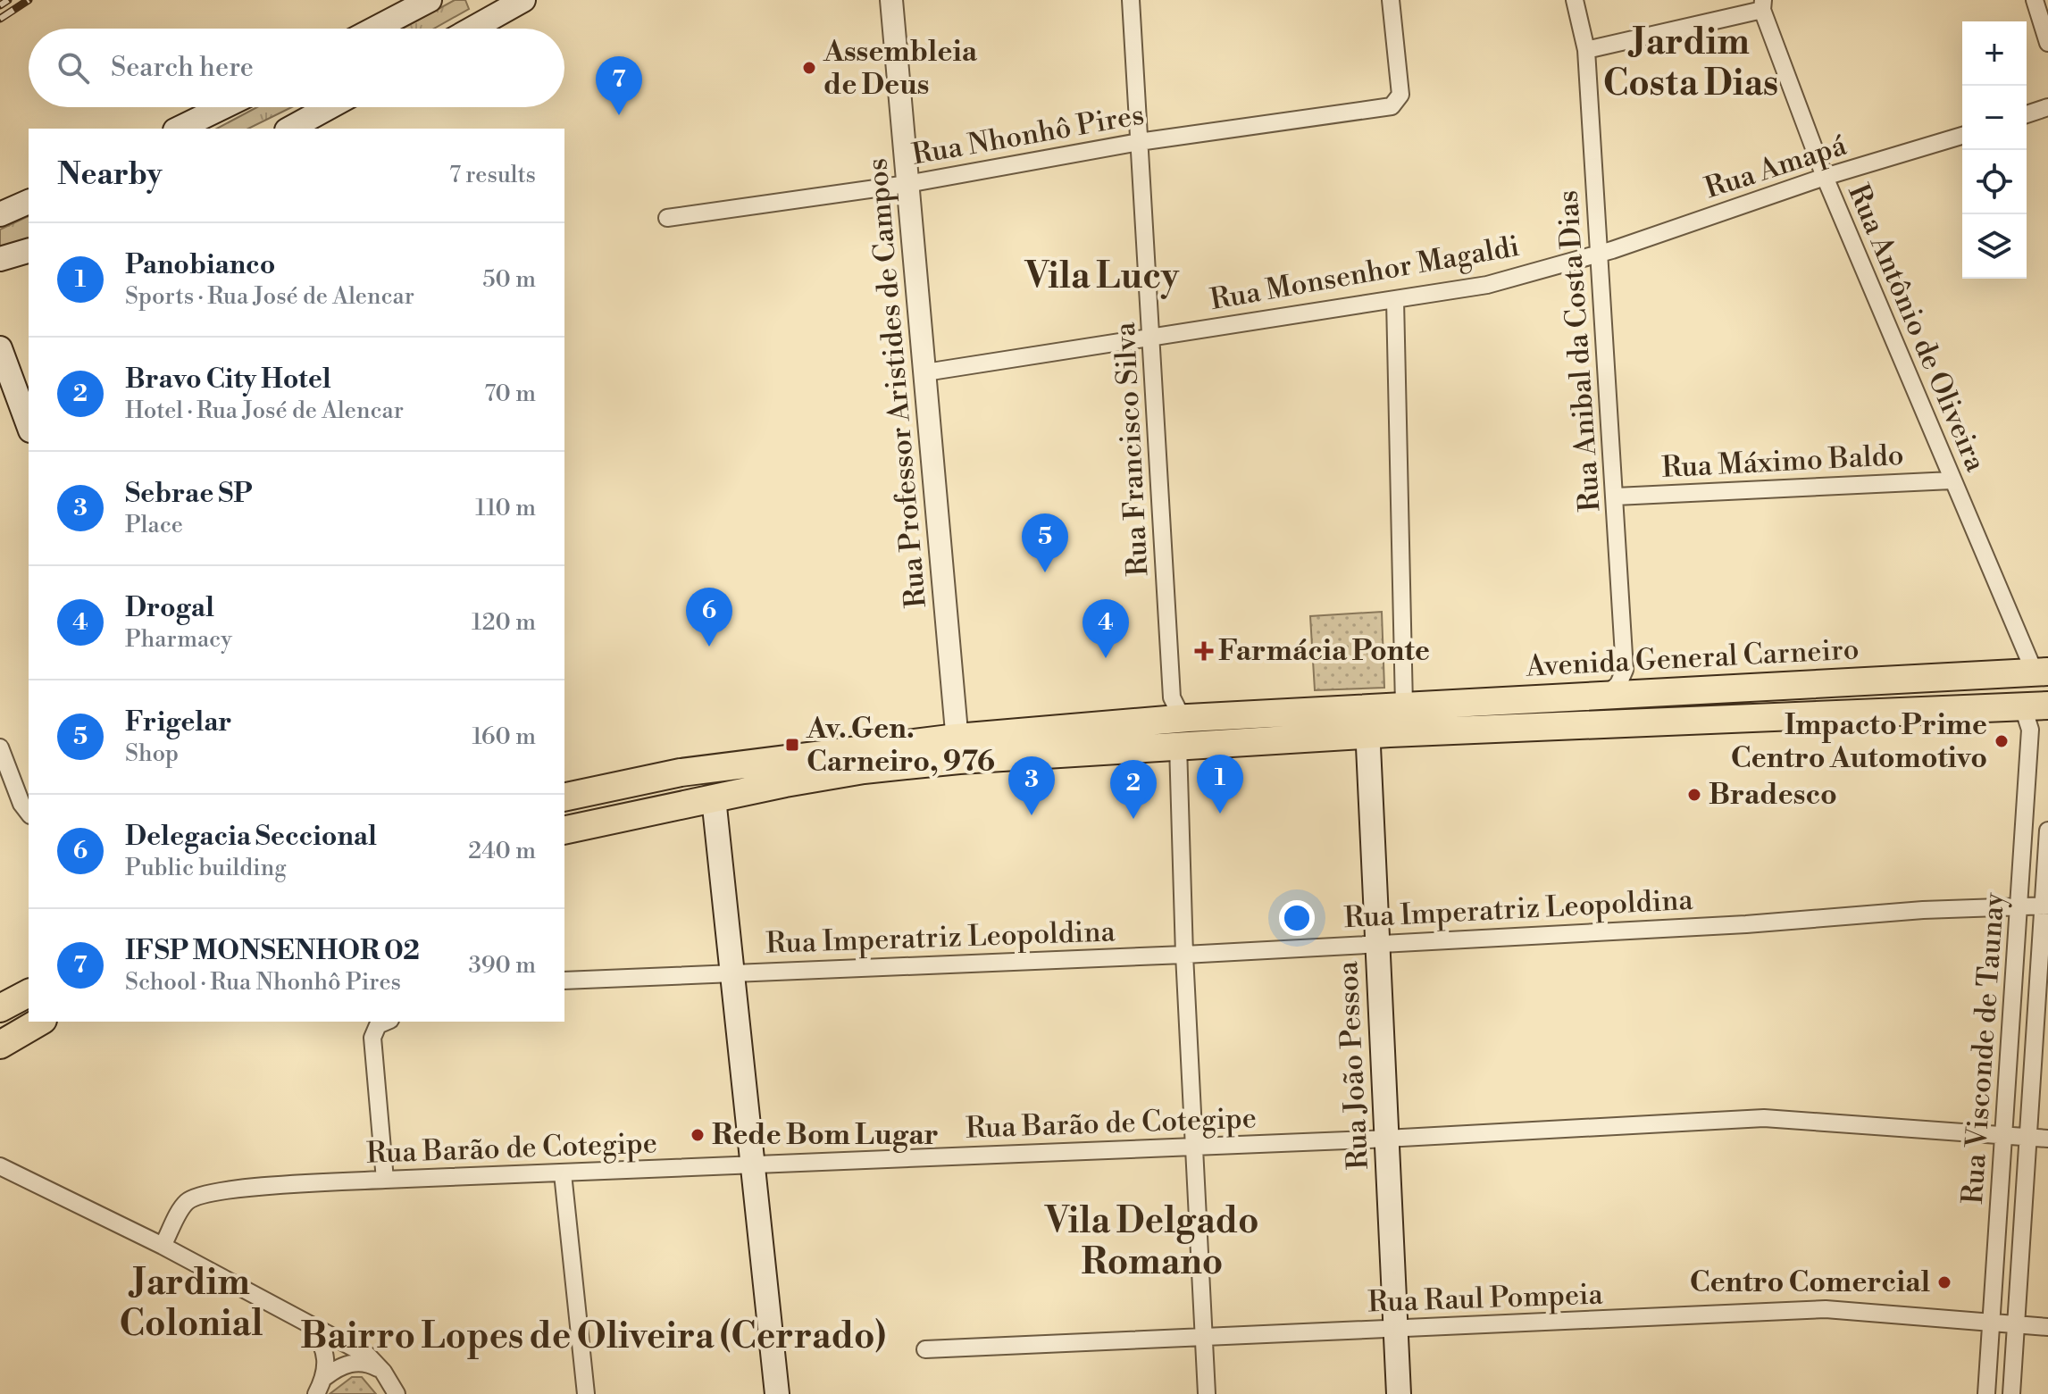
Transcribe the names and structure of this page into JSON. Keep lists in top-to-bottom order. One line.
{"streets":{"main road":["Avenida General Carneiro","Rua João Pessoa"],"street":["Rua Nhonhô Pires","Rua Amapá","Rua Monsenhor Magaldi","Rua Antônio de Oliveira","Rua Anibal da Costa Dias","Rua Professor Aristides de Campos","Rua Francisco Silva","Rua Máximo Baldo","Rua Imperatriz Leopoldina","Rua Visconde de Taunay","Rua Barão de Cotegipe","Rua Raul Pompeia"]},"crossings":[["Rua Nhonhô Pires","Rua Professor Aristides de Campos"],["Rua Nhonhô Pires","Rua Francisco Silva"],["Rua Amapá","Rua Monsenhor Magaldi"],["Rua Amapá","Rua Antônio de Oliveira"],["Rua Amapá","Rua Anibal da Costa Dias"],["Rua Monsenhor Magaldi","Rua Anibal da Costa Dias"],["Rua Monsenhor Magaldi","Rua Professor Aristides de Campos"],["Rua Monsenhor Magaldi","Rua Francisco Silva"],["Rua Antônio de Oliveira","Rua Máximo Baldo"],["Rua Antônio de Oliveira","Avenida General Carneiro"],["Rua Anibal da Costa Dias","Rua Máximo Baldo"],["Rua Anibal da Costa Dias","Avenida General Carneiro"],["Rua Professor Aristides de Campos","Avenida General Carneiro"],["Rua Francisco Silva","Avenida General Carneiro"],["Avenida General Carneiro","Rua Visconde de Taunay"],["Avenida General Carneiro","Rua João Pessoa"],["Rua Imperatriz Leopoldina","Rua Visconde de Taunay"],["Rua Imperatriz Leopoldina","Rua João Pessoa"],["Rua Visconde de Taunay","Rua Barão de Cotegipe"],["Rua Visconde de Taunay","Rua Raul Pompeia"],["Rua João Pessoa","Rua Barão de Cotegipe"],["Rua João Pessoa","Rua Raul Pompeia"]],"districts":["Jardim Costa Dias","Vila Lucy","Vila Delgado Romano","Jardim Colonial","Bairro Lopes de Oliveira (Cerrado)"],"places":{"other":["Assembleia de Deus","Impacto Prime Centro Automotivo","Bradesco","Rede Bom Lugar","Centro Comercial"],"health":["Farmácia Ponte"],"transit":["Av. Gen. Carneiro, 976"]},"page":{"map_buttons":["+","−"],"search":"Search here","pins":["7","5","6","4","1","3","2"],"heading":["Nearby","7 results"],"list":[{"mark":"1","name":"Panobianco","note":"Sports · Rua José de Alencar","value":"50 m"},{"mark":"2","name":"Bravo City Hotel","note":"Hotel · Rua José de Alencar","value":"70 m"},{"mark":"3","name":"Sebrae SP","note":"Place","value":"110 m"},{"mark":"4","name":"Drogal","note":"Pharmacy","value":"120 m"},{"mark":"5","name":"Frigelar","note":"Shop","value":"160 m"},{"mark":"6","name":"Delegacia Seccional","note":"Public building","value":"240 m"},{"mark":"7","name":"IFSP MONSENHOR 02","note":"School · Rua Nhonhô Pires","value":"390 m"}]}}
